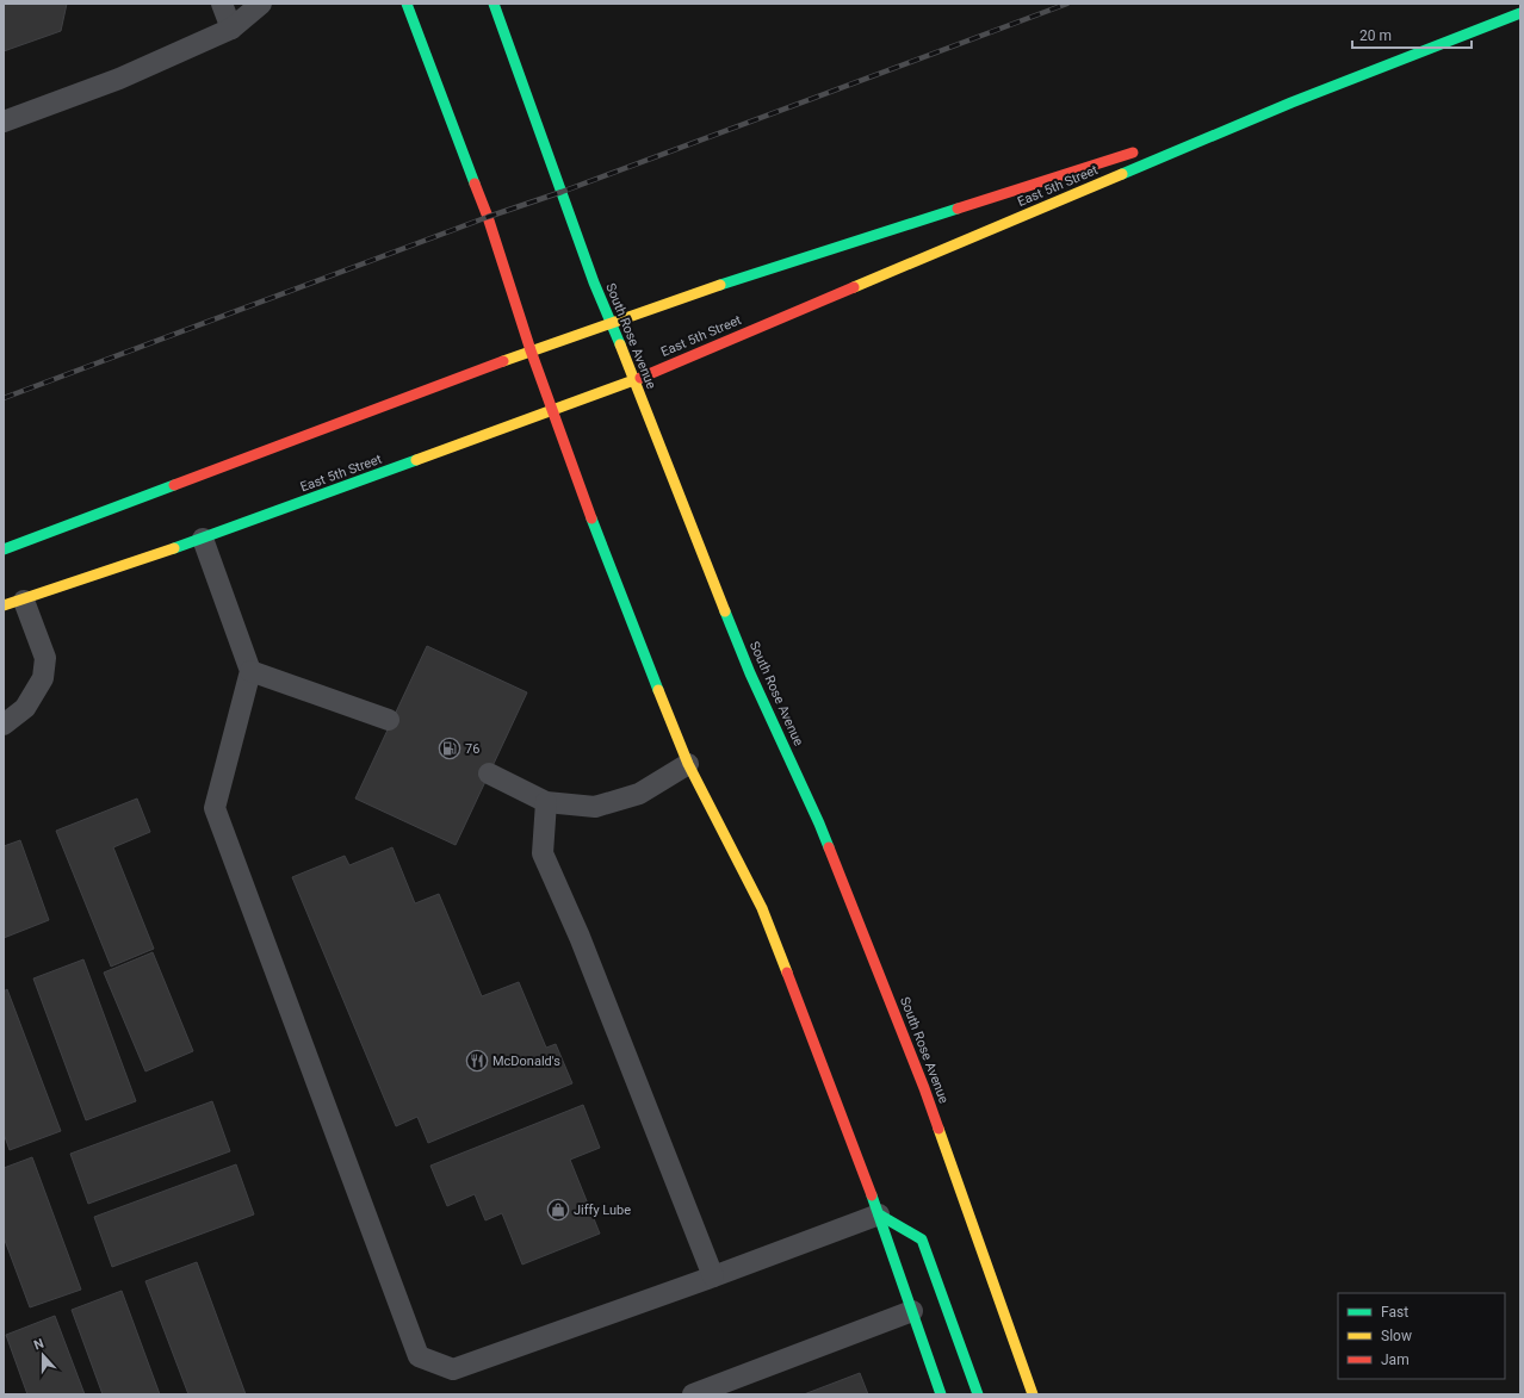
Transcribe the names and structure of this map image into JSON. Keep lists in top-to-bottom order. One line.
{"streets":{"main road":["East 5th Street","South Rose Avenue"]},"crossings":[["East 5th Street","South Rose Avenue"]],"places":{"fuel station":["76"],"restaurant":["McDonald's"],"shop":["Jiffy Lube"]},"legend":["Fast","Slow","Jam"],"scale_bar":"20 m","north":"top"}
